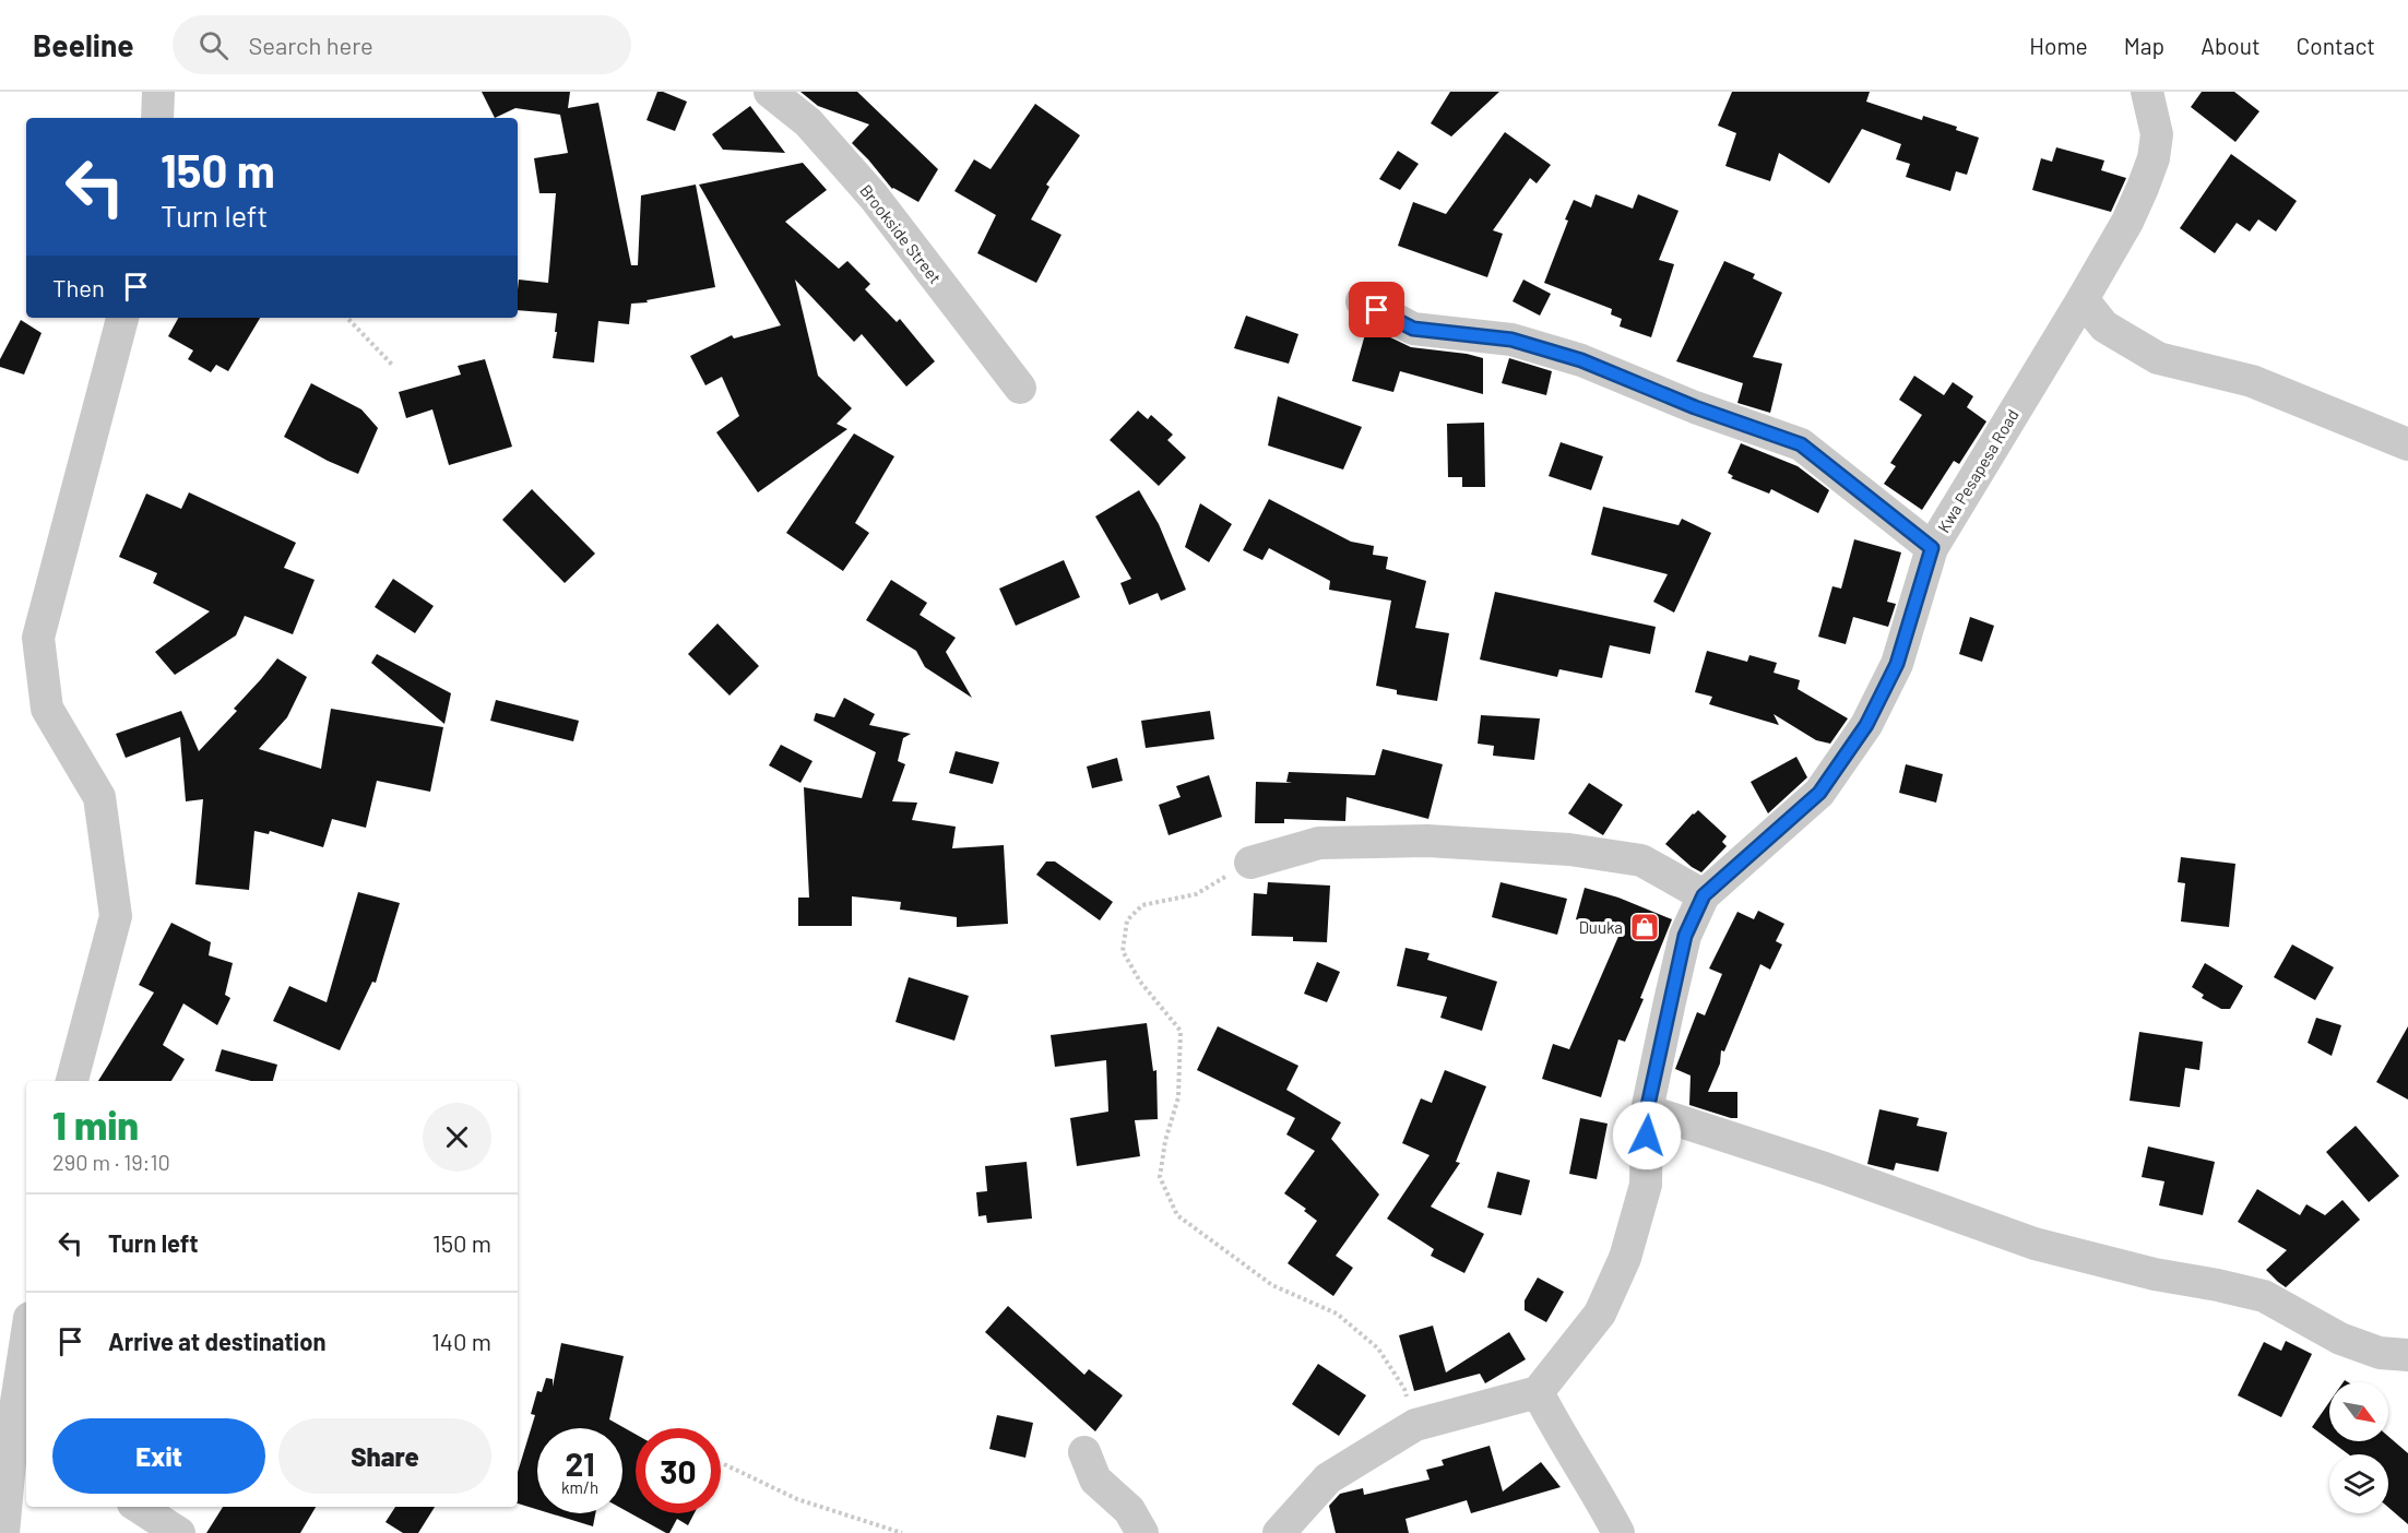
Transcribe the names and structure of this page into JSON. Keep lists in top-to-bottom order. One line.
{"streets":{"street":["Brookside Street","Kwa Pesapesa Road"]},"places":{"shop":["Duuka"]},"north":"bottom right","page":{"header":"Beeline","search":"Search here","nav":["Home","Map","About","Contact"],"turn":["150 m","Turn left"],"then":"Then","heading":["1 min","290 m · 19:10"],"list":[{"name":"Turn left","value":"150 m"},{"name":"Arrive at destination","value":"140 m"}],"buttons":["Exit","Share"],"speed":"21 km/h","limit":"30"}}
